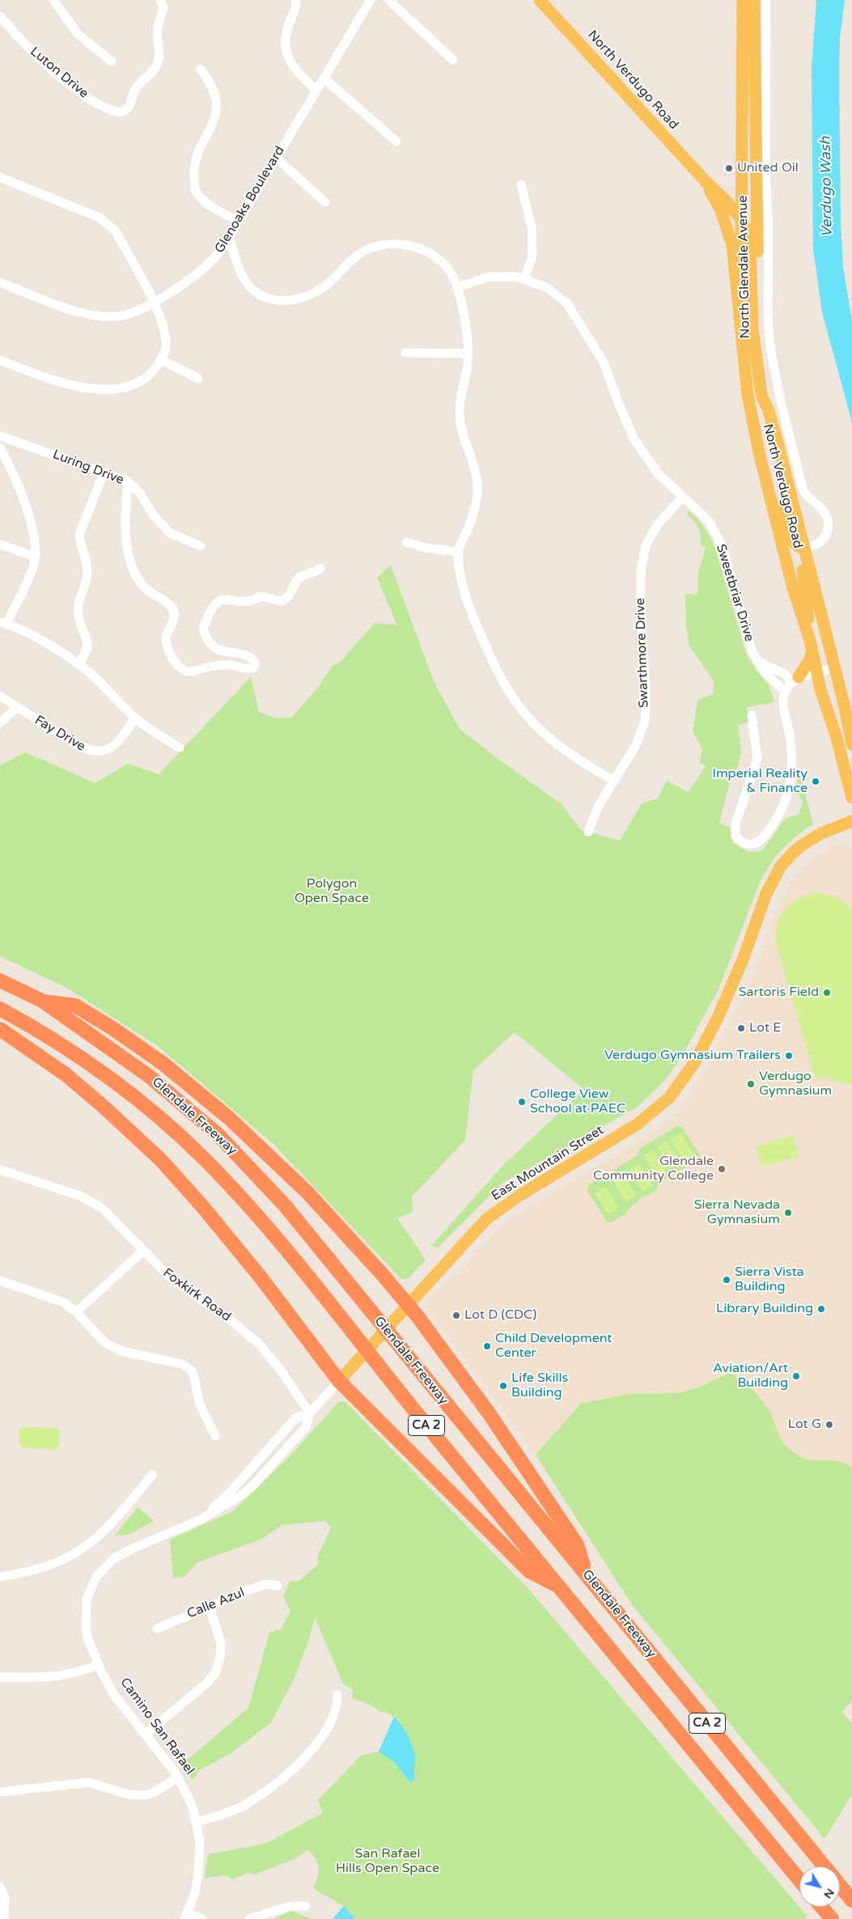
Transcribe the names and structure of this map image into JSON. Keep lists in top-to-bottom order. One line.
{"streets":{"highway":["Glendale Freeway","CA 2"],"main road":["North Verdugo Road","North Glendale Avenue","East Mountain Street"],"street":["Luton Drive","Glenoaks Boulevard","Luring Drive","Sweetbriar Drive","Swarthmore Drive","Fay Drive","Foxkirk Road","Calle Azul","Camino San Rafael"]},"crossings":[["North Verdugo Road","North Glendale Avenue"],["Sweetbriar Drive","Swarthmore Drive"],["East Mountain Street","Camino San Rafael"],["Foxkirk Road","Camino San Rafael"]],"water":["Verdugo Wash"],"parks":["Polygon Open Space","San Rafael Hills Open Space"],"places":["United Oil","Imperial Reality & Finance","Sartoris Field","Lot E","Verdugo Gymnasium Trailers","Verdugo Gymnasium","College View School at PAEC","Glendale Community College","Sierra Nevada Gymnasium","Sierra Vista Building","Library Building","Lot D (CDC)","Child Development Center","Aviation/Art Building","Life Skills Building","Lot G"],"north":"bottom right"}
